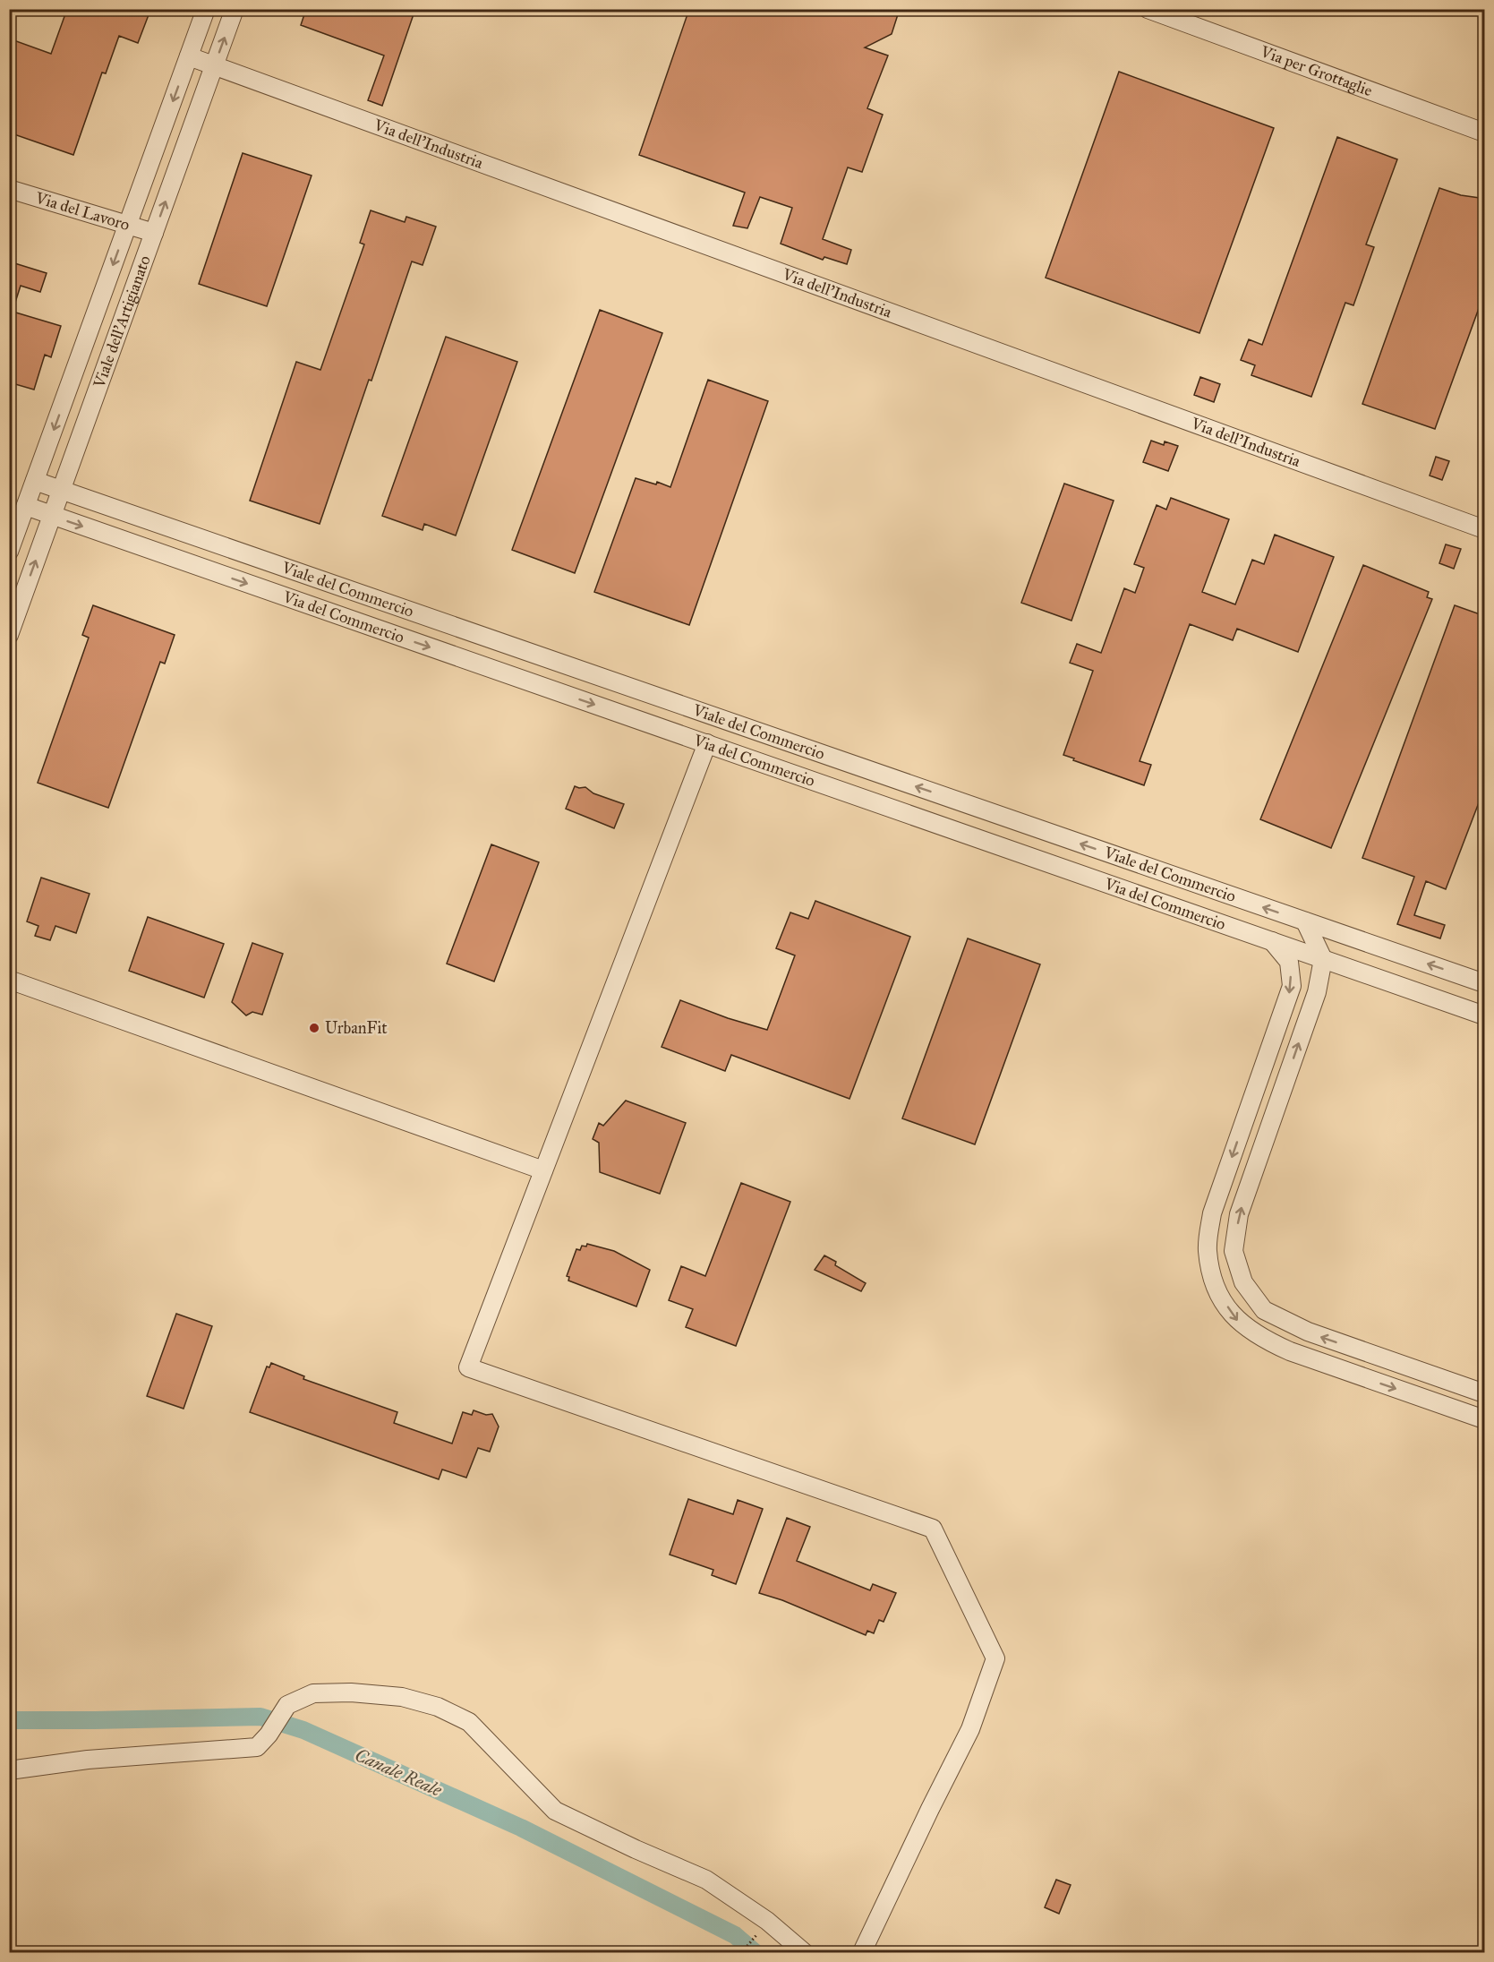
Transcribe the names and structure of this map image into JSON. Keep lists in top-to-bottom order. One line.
{"streets":{"street":["Via per Grottaglie","Via dell'Industria","Via del Lavoro","Viale dell'Artigianato","Viale del Commercio","Via del Commercio"]},"crossings":[["Via dell'Industria","Viale dell'Artigianato"],["Via del Lavoro","Viale dell'Artigianato"],["Viale dell'Artigianato","Viale del Commercio"],["Viale dell'Artigianato","Via del Commercio"]],"one_way":["Viale del Commercio","Via del Commercio"],"water":["Canale Reale"],"places":["UrbanFit"]}
